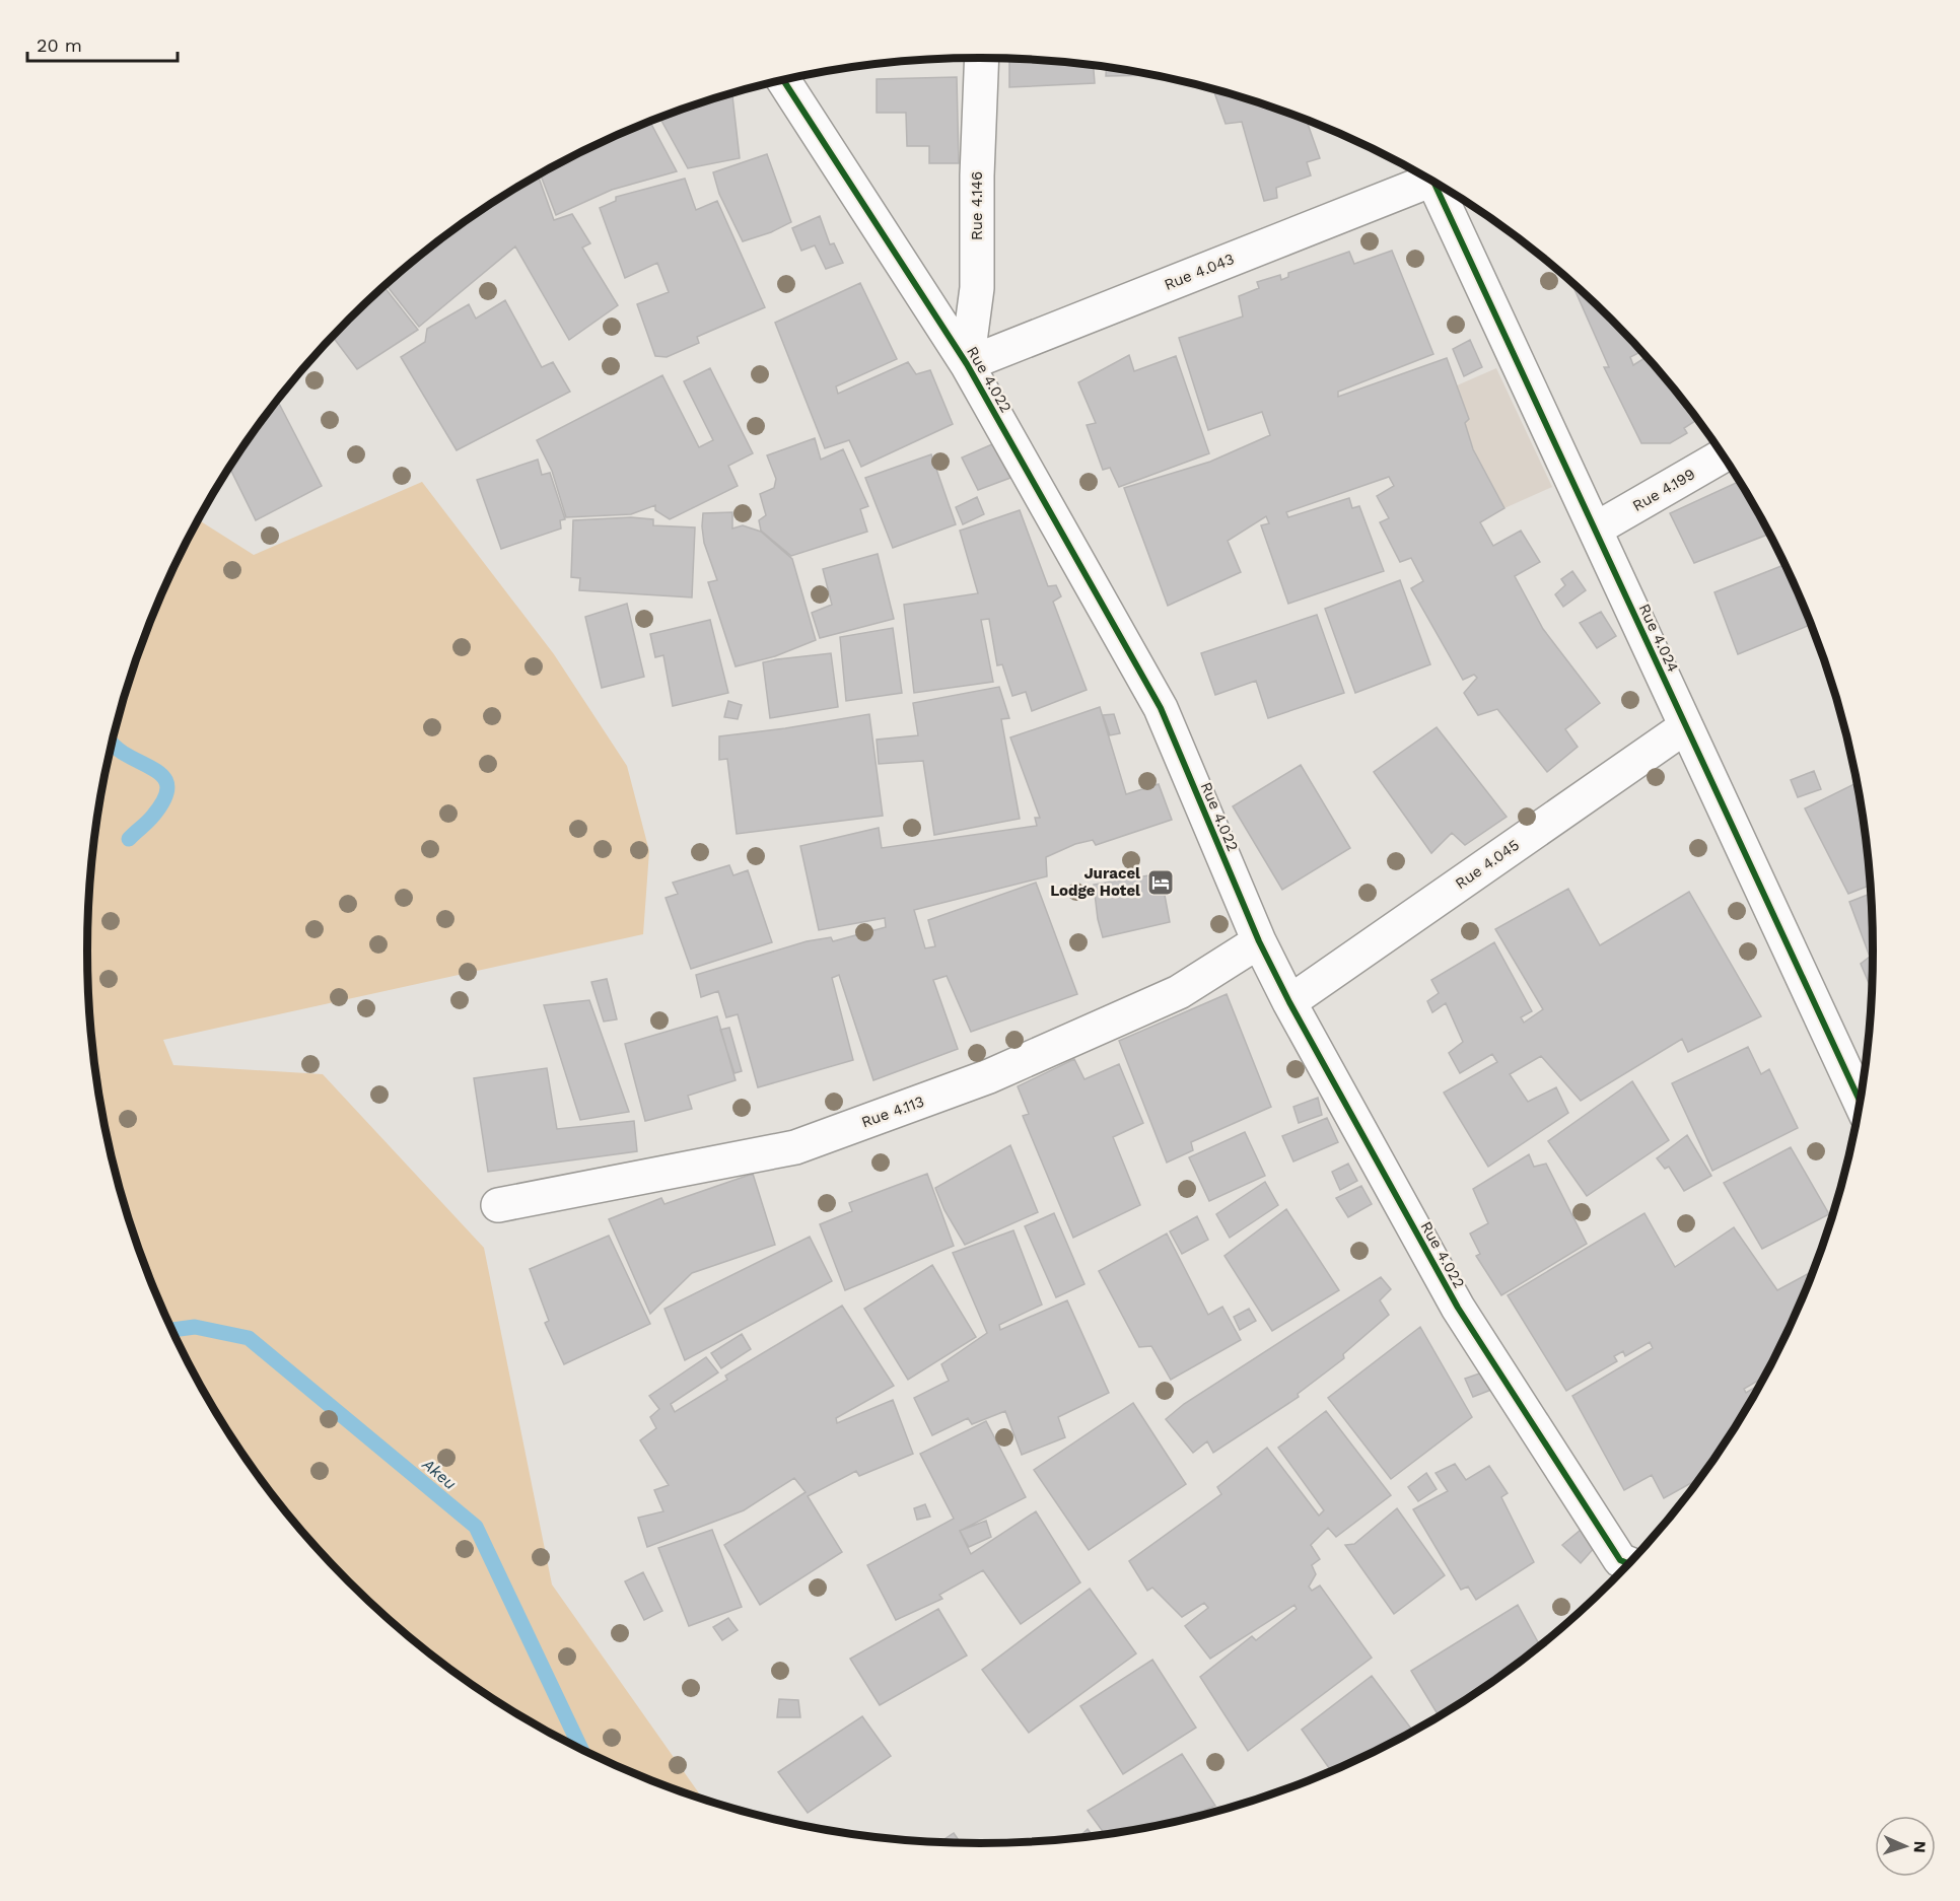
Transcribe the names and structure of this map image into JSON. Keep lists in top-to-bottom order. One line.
{"streets":{"street":["Rue 4.146","Rue 4.043","Rue 4.022","Rue 4.199","Rue 4.024","Rue 4.045","Rue 4.113"]},"crossings":[["Rue 4.146","Rue 4.043"],["Rue 4.146","Rue 4.022"],["Rue 4.043","Rue 4.022"],["Rue 4.022","Rue 4.045"],["Rue 4.022","Rue 4.113"],["Rue 4.199","Rue 4.024"],["Rue 4.024","Rue 4.045"]],"water":["Akeu"],"places":{"hotel":["Juracel Lodge Hotel"]},"scale_bar":"20 m","north":"right"}
